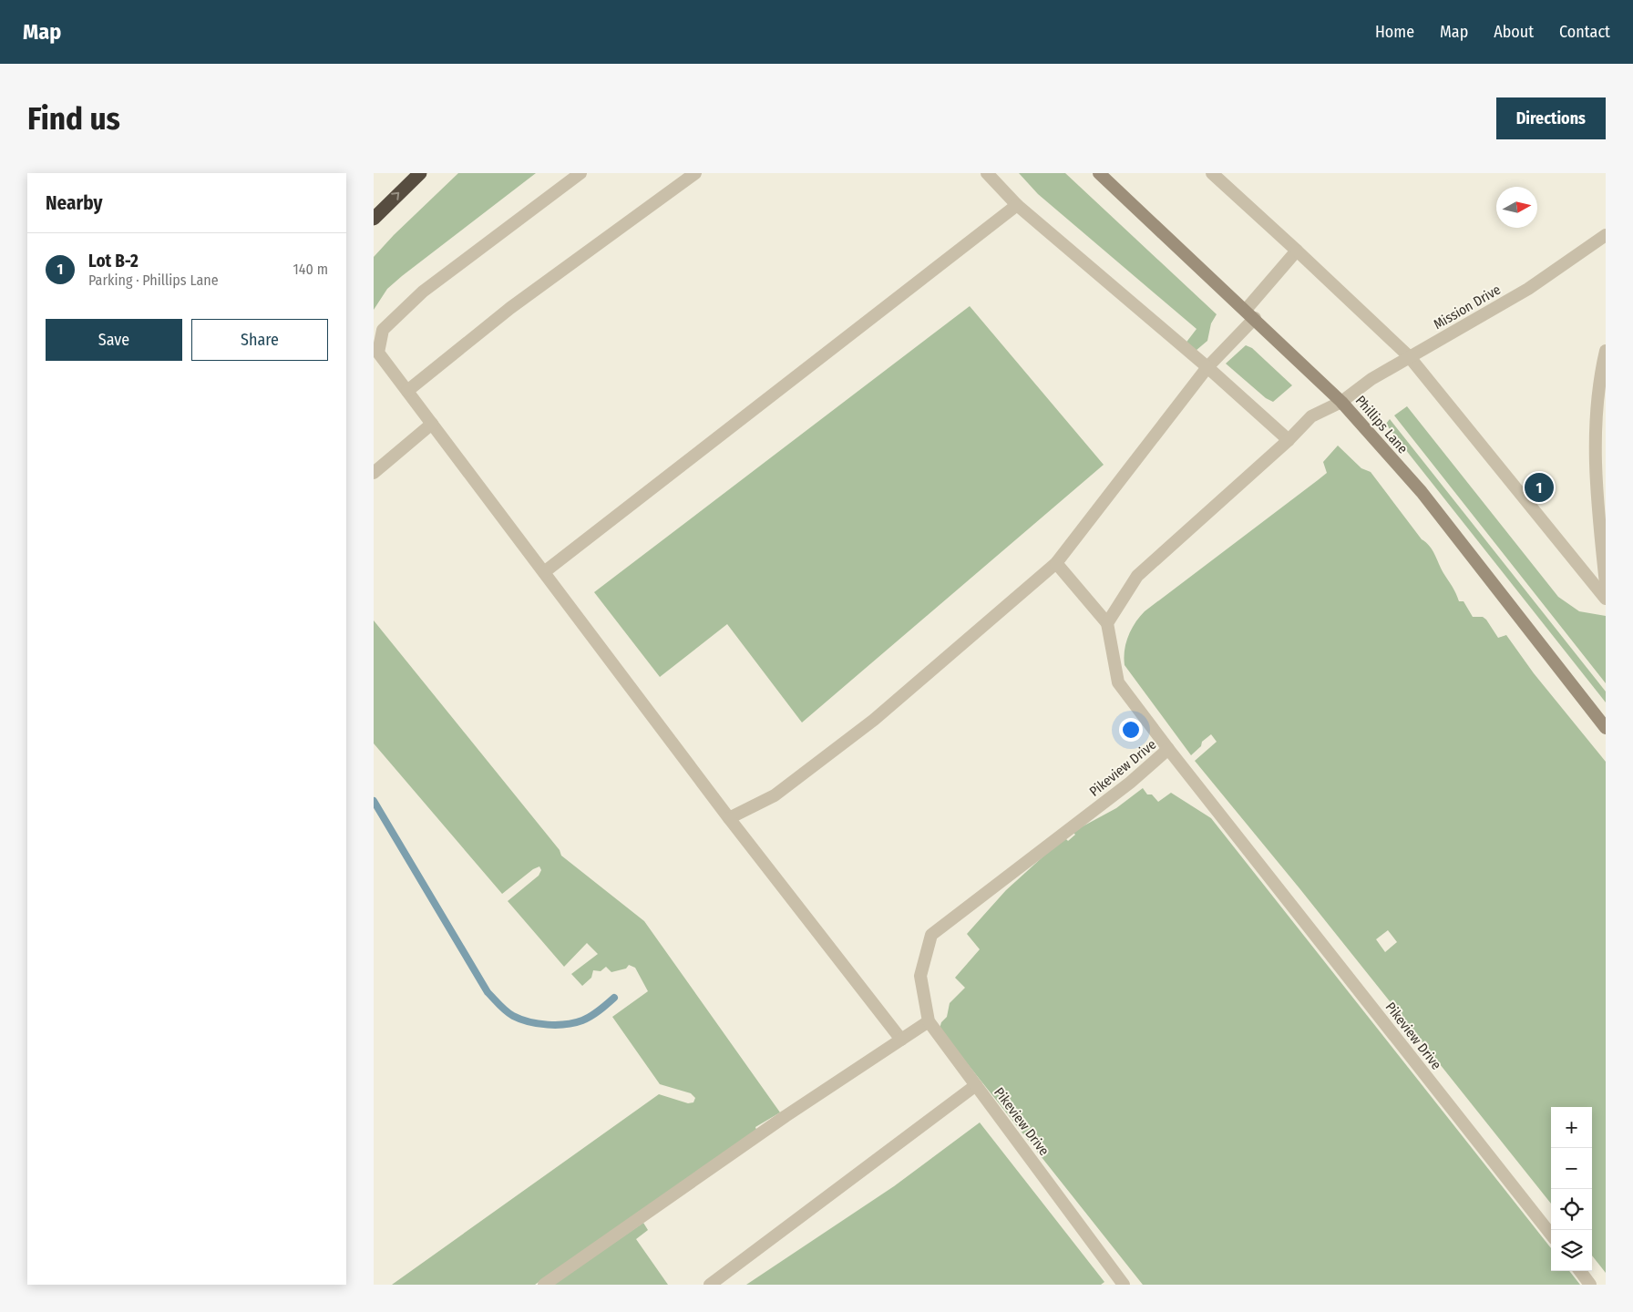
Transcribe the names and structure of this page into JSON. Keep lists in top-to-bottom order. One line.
{"streets":{"main road":["Phillips Lane"],"lane":["Mission Drive","Pikeview Drive"]},"crossings":[["Mission Drive","Phillips Lane"]],"north":"right","page":{"header":"Map","nav":["Home","Map","About","Contact"],"buttons":["Directions",["Save","Share"]],"title":"Find us","heading":"Nearby","list":[{"mark":"1","name":"Lot B-2","note":"Parking · Phillips Lane","value":"140 m"}],"pins":"1","map_buttons":["+","−"]}}
